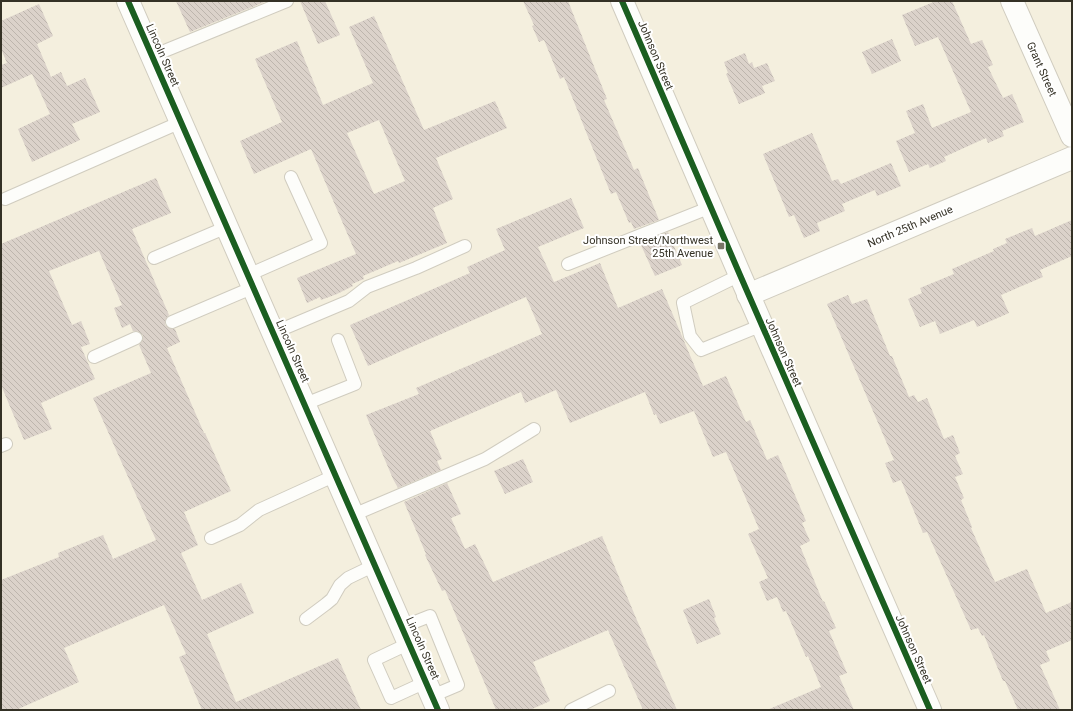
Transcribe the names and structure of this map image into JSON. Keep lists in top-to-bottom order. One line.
{"streets":{"street":["Lincoln Street","Johnson Street","Grant Street","North 25th Avenue"]},"crossings":[["Johnson Street","North 25th Avenue"]],"places":{"transit":["Johnson Street/Northwest 25th Avenue"]}}
